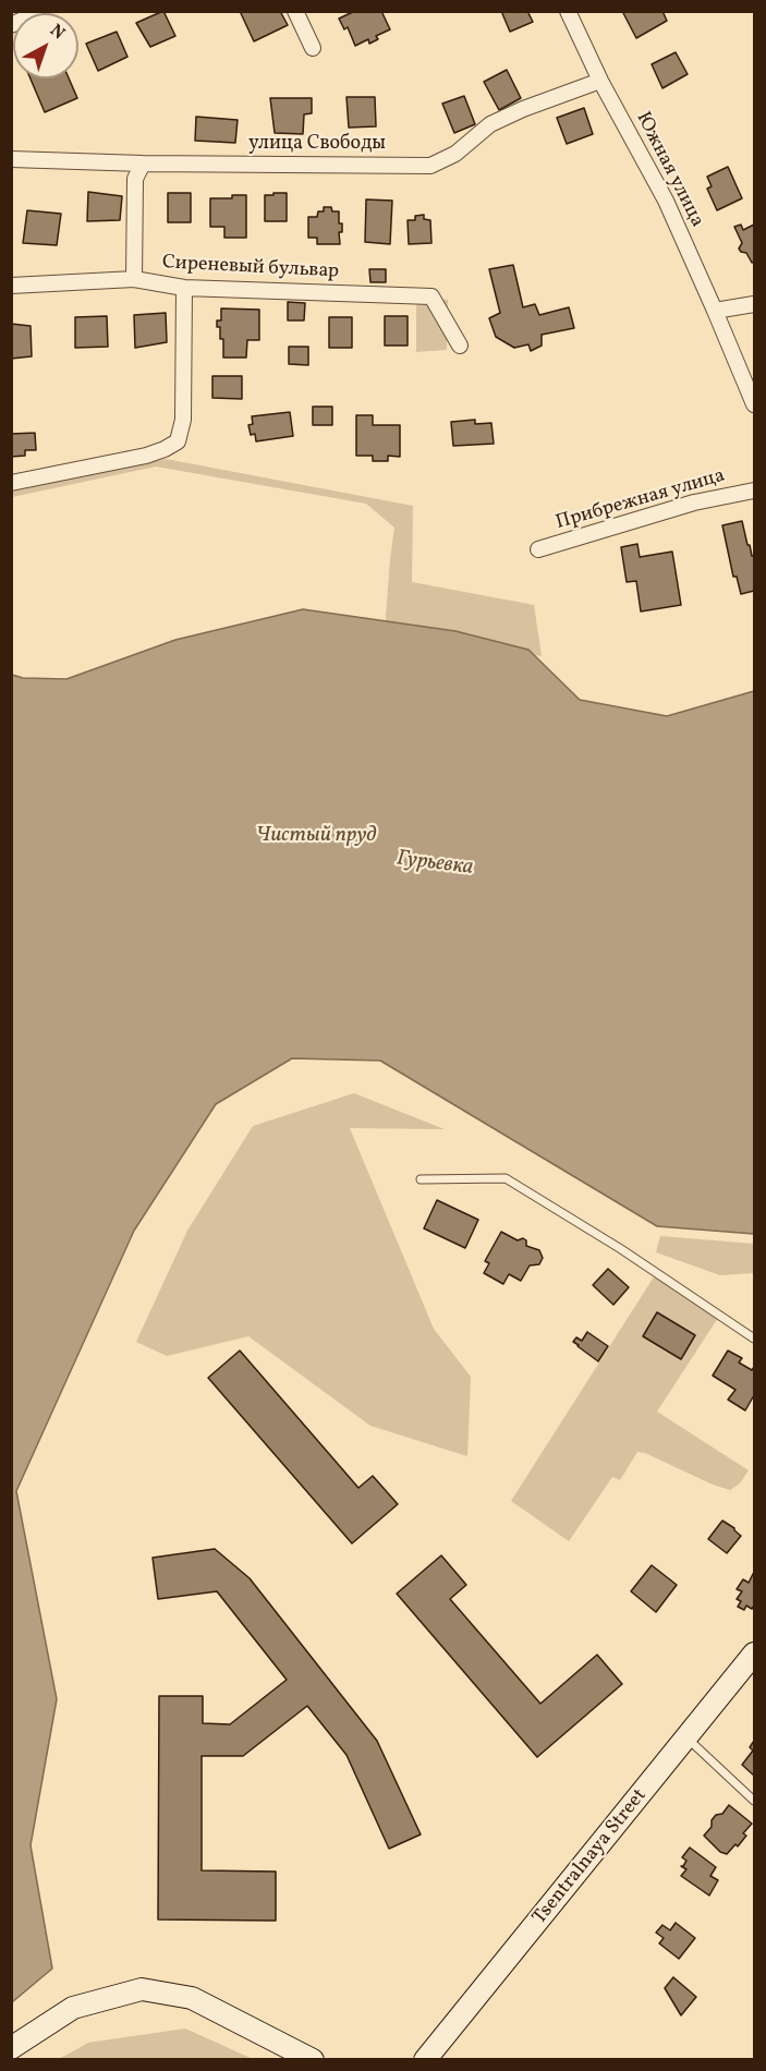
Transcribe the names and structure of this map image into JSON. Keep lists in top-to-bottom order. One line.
{"streets":{"main road":["Tsentralnaya Street"],"street":["улица Свободы","Южная улица","Сиреневый бульвар","Прибрежная улица"]},"crossings":[["улица Свободы","Южная улица"]],"water":["Чистый пруд","Гурьевка"],"north":"top right"}
